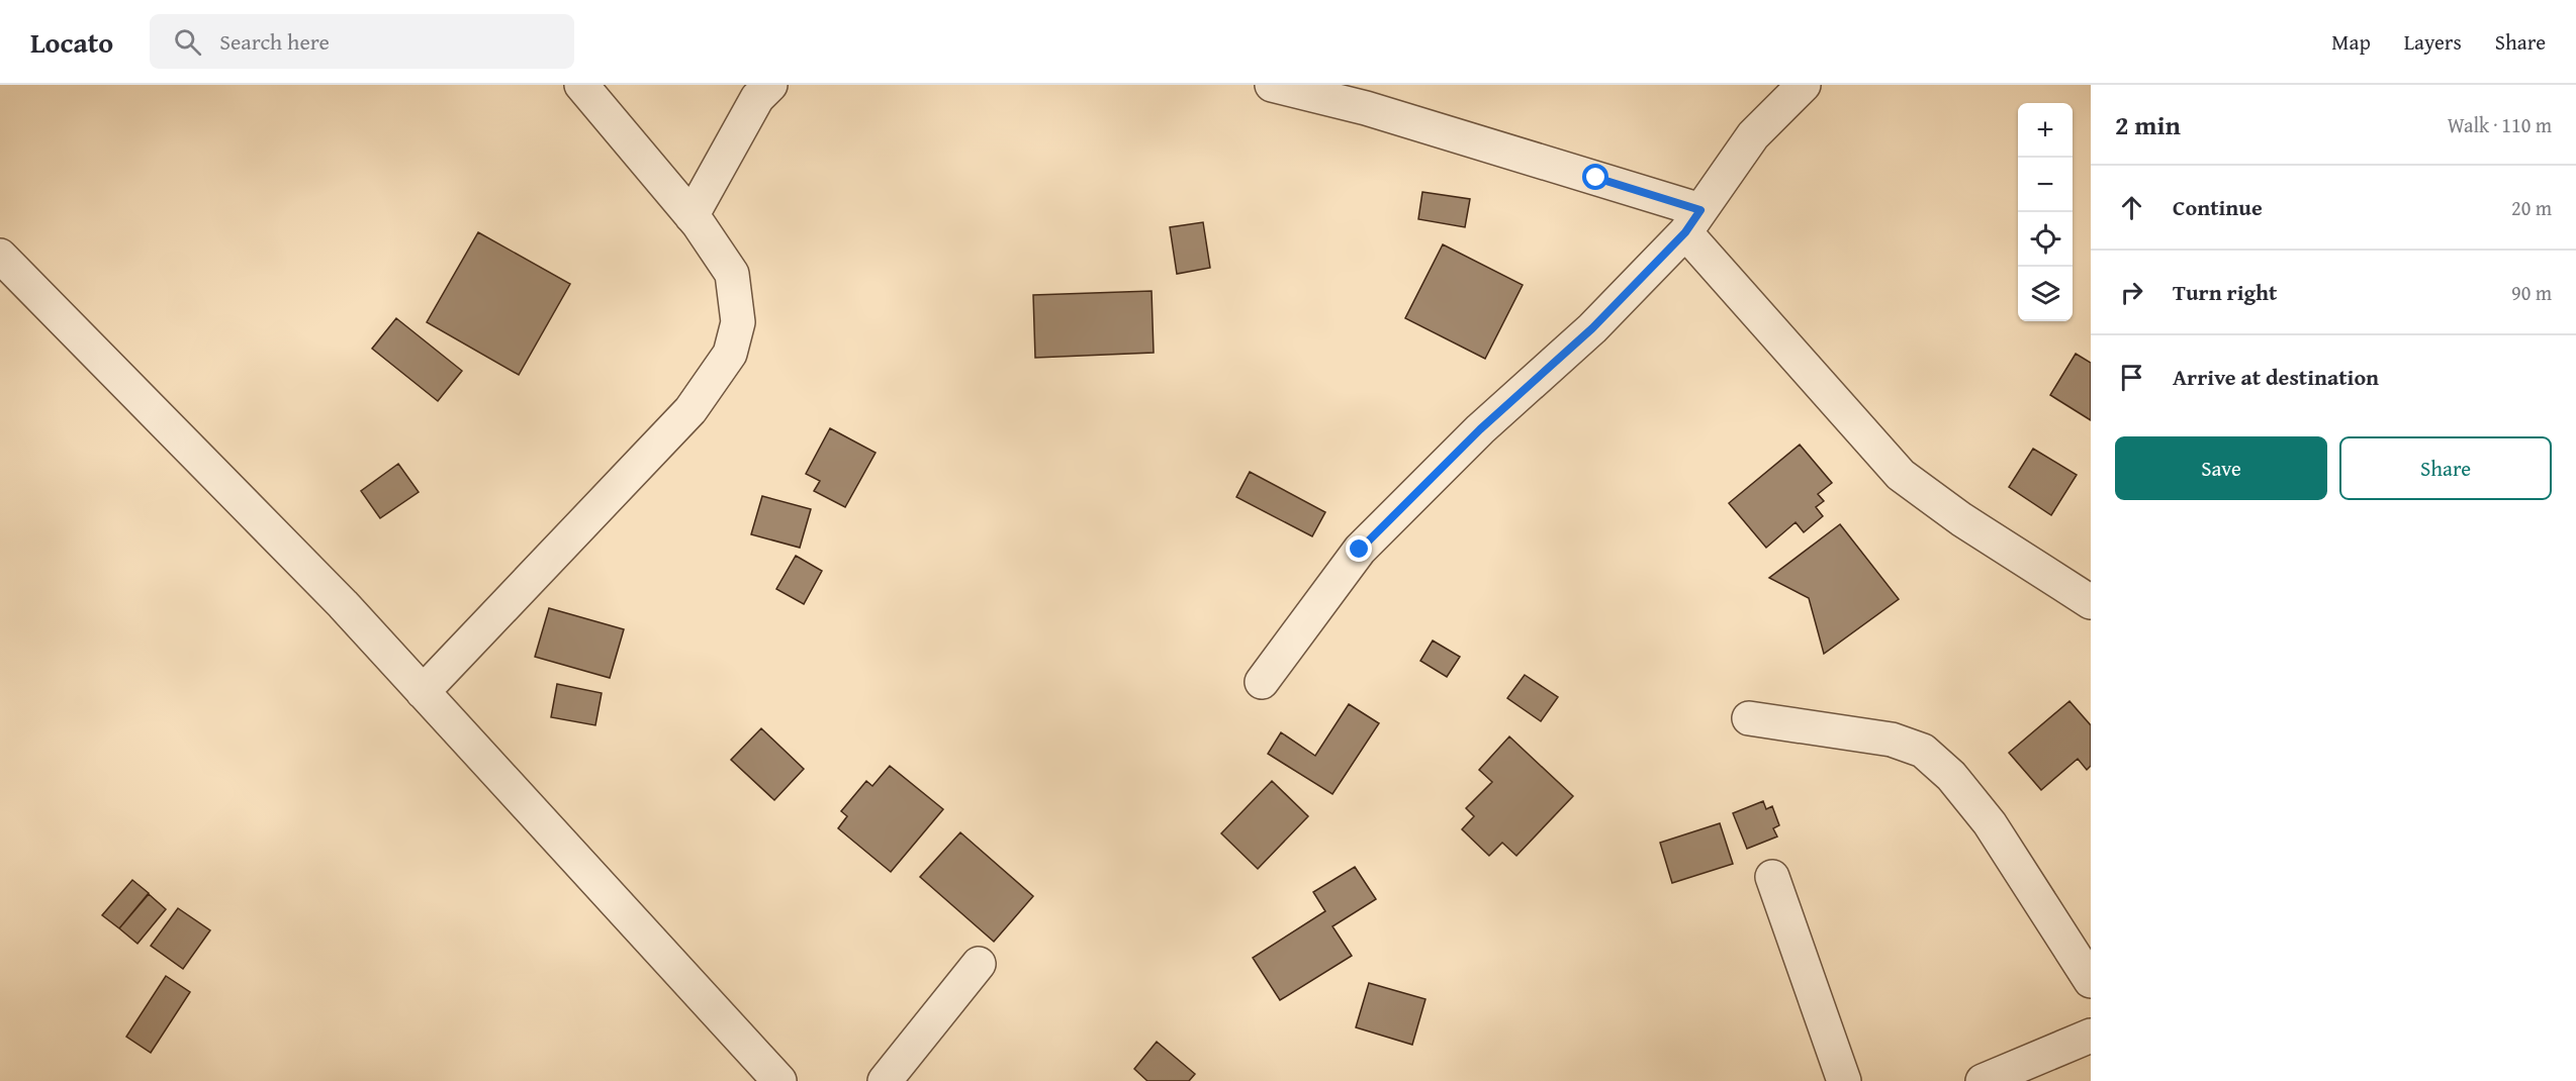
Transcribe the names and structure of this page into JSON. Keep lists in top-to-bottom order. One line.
{"page":{"header":"Locato","search":"Search here","nav":["Map","Layers","Share"],"heading":["2 min","Walk · 110 m"],"map_buttons":["+","−"],"list":[["Continue","20 m"],["Turn right","90 m"],"Arrive at destination"],"buttons":["Save","Share"]}}
